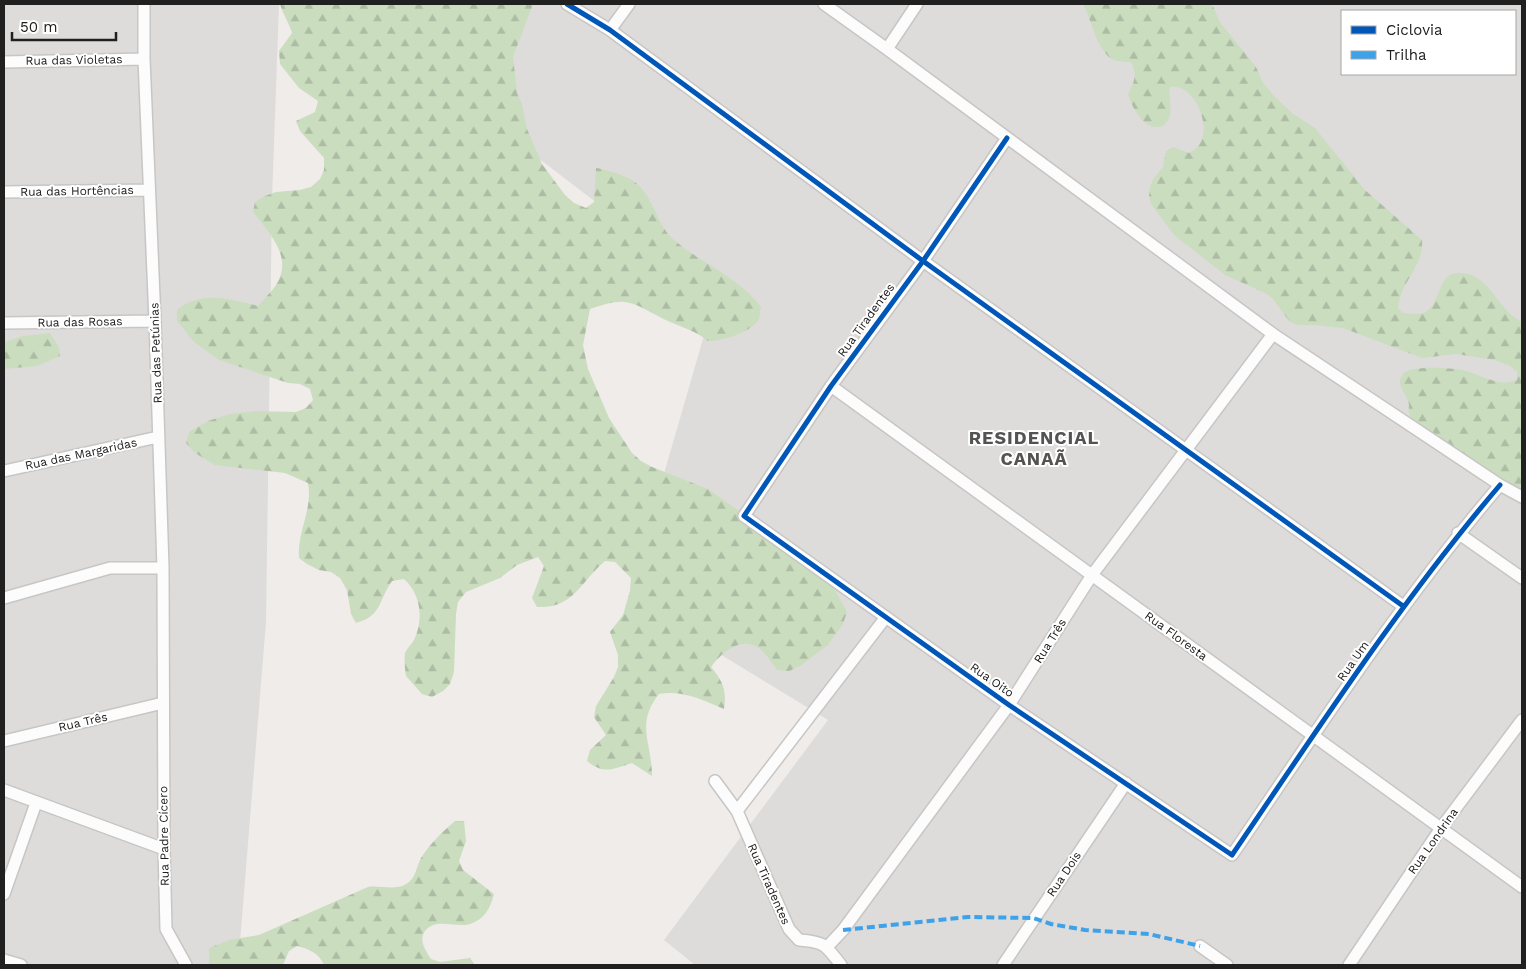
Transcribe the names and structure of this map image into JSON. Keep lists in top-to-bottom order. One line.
{"streets":{"street":["Rua das Violetas","Rua das Hortências","Rua Tiradentes","Rua das Rosas","Rua das Petúnias","Rua das Margaridas","Rua Floresta","Rua Três","Rua Um","Rua Oito","Rua Padre Cícero","Rua Londrina","Rua Dois"]},"crossings":[["Rua das Violetas","Rua das Petúnias"],["Rua das Hortências","Rua das Petúnias"],["Rua Tiradentes","Rua Floresta"],["Rua Tiradentes","Rua Três"],["Rua Tiradentes","Rua Oito"],["Rua das Rosas","Rua das Petúnias"],["Rua das Petúnias","Rua das Margaridas"],["Rua das Petúnias","Rua Três"],["Rua das Petúnias","Rua Padre Cícero"],["Rua Floresta","Rua Três"],["Rua Floresta","Rua Um"],["Rua Floresta","Rua Londrina"],["Rua Três","Rua Oito"],["Rua Três","Rua Padre Cícero"],["Rua Um","Rua Oito"],["Rua Oito","Rua Dois"]],"districts":["RESIDENCIAL CANAÃ"],"legend":["Ciclovia","Trilha"],"scale_bar":"50 m"}
